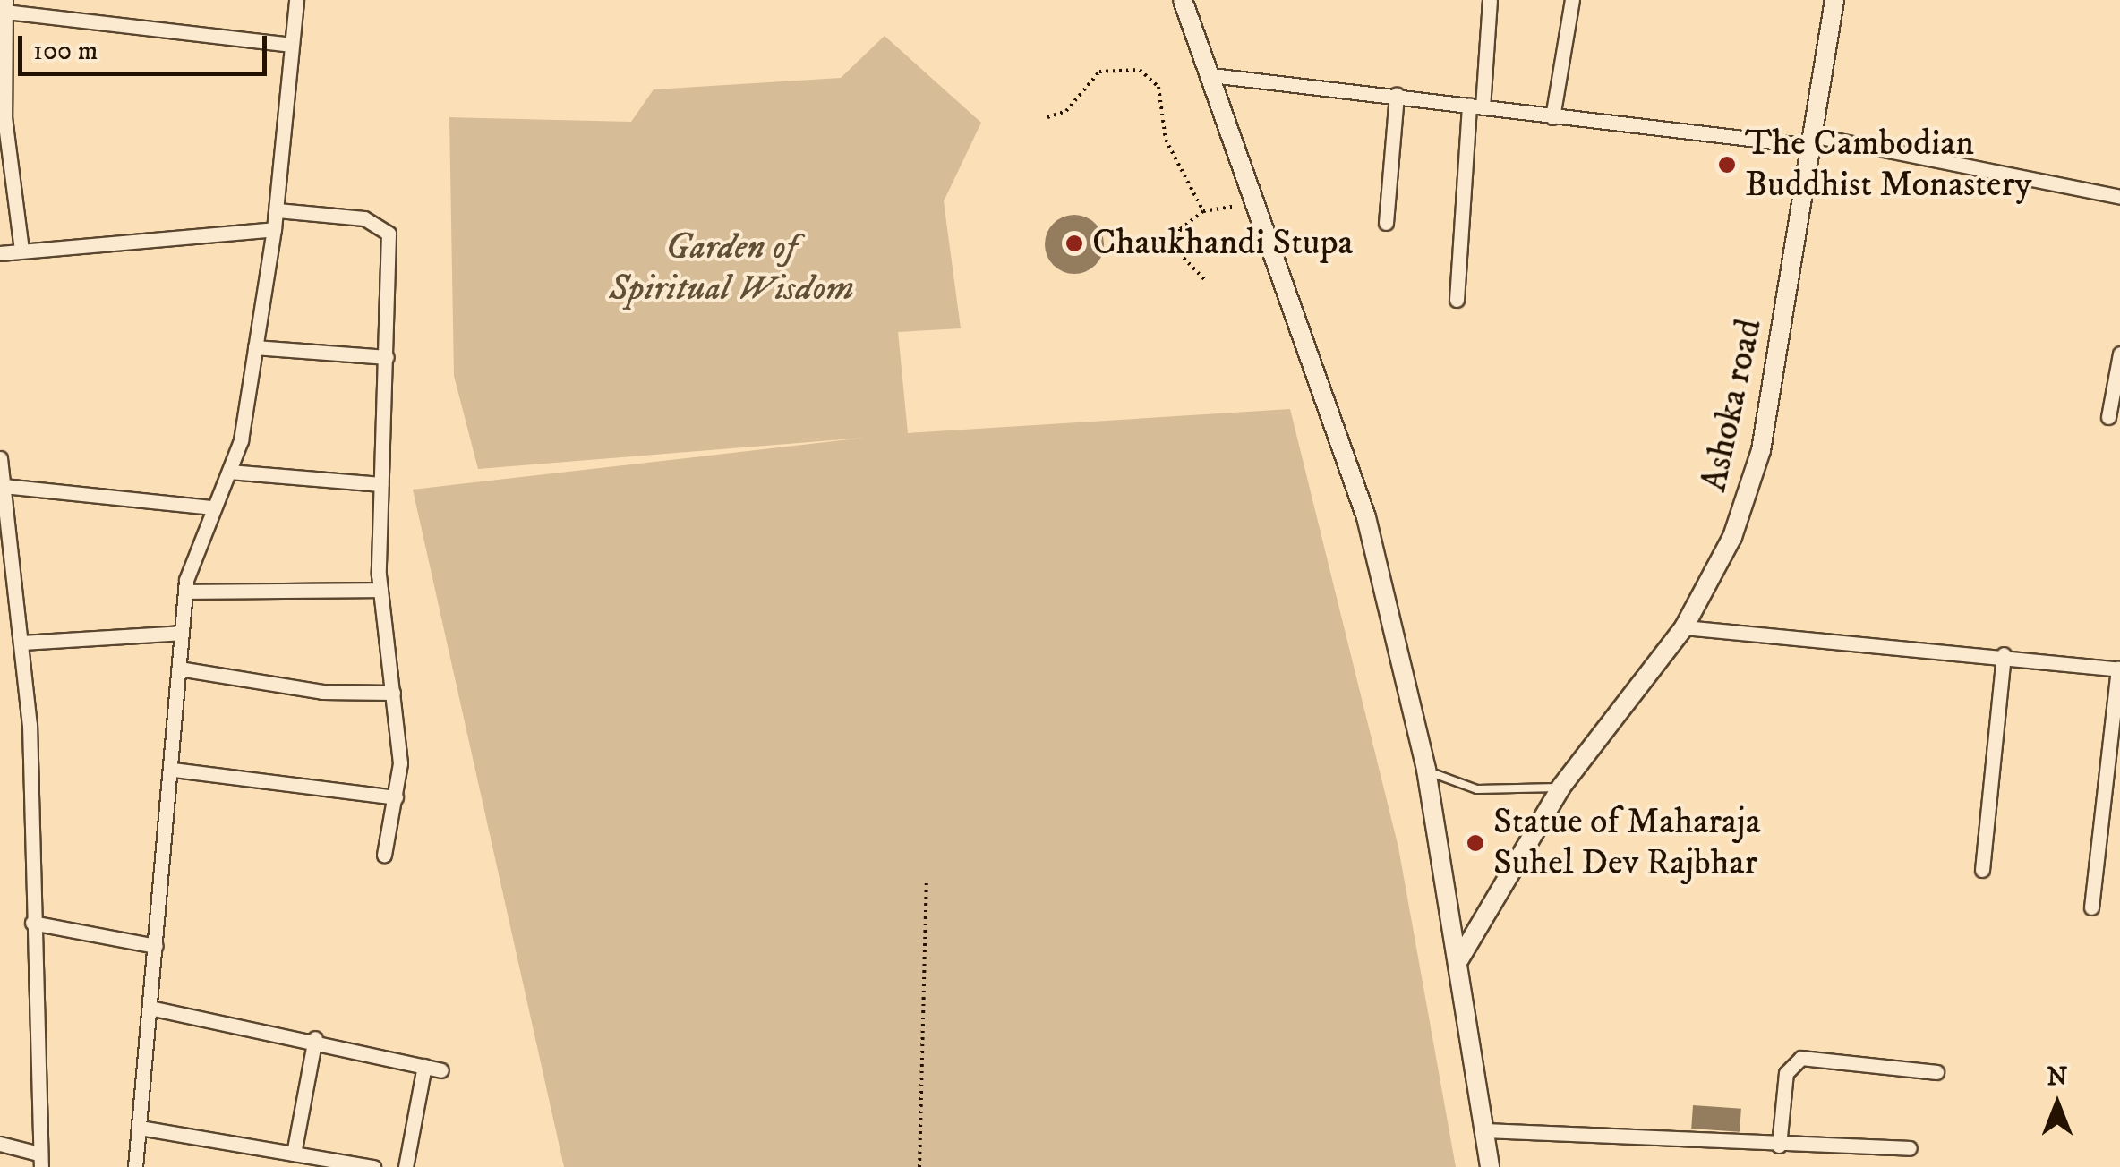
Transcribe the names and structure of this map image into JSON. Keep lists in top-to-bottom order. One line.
{"streets":{"street":["Ashoka road"]},"parks":["Garden of Spiritual Wisdom"],"places":["The Cambodian Buddhist Monastery","Chaukhandi Stupa","Statue of Maharaja Suhel Dev Rajbhar"],"scale_bar":"100 m","north":"top"}
